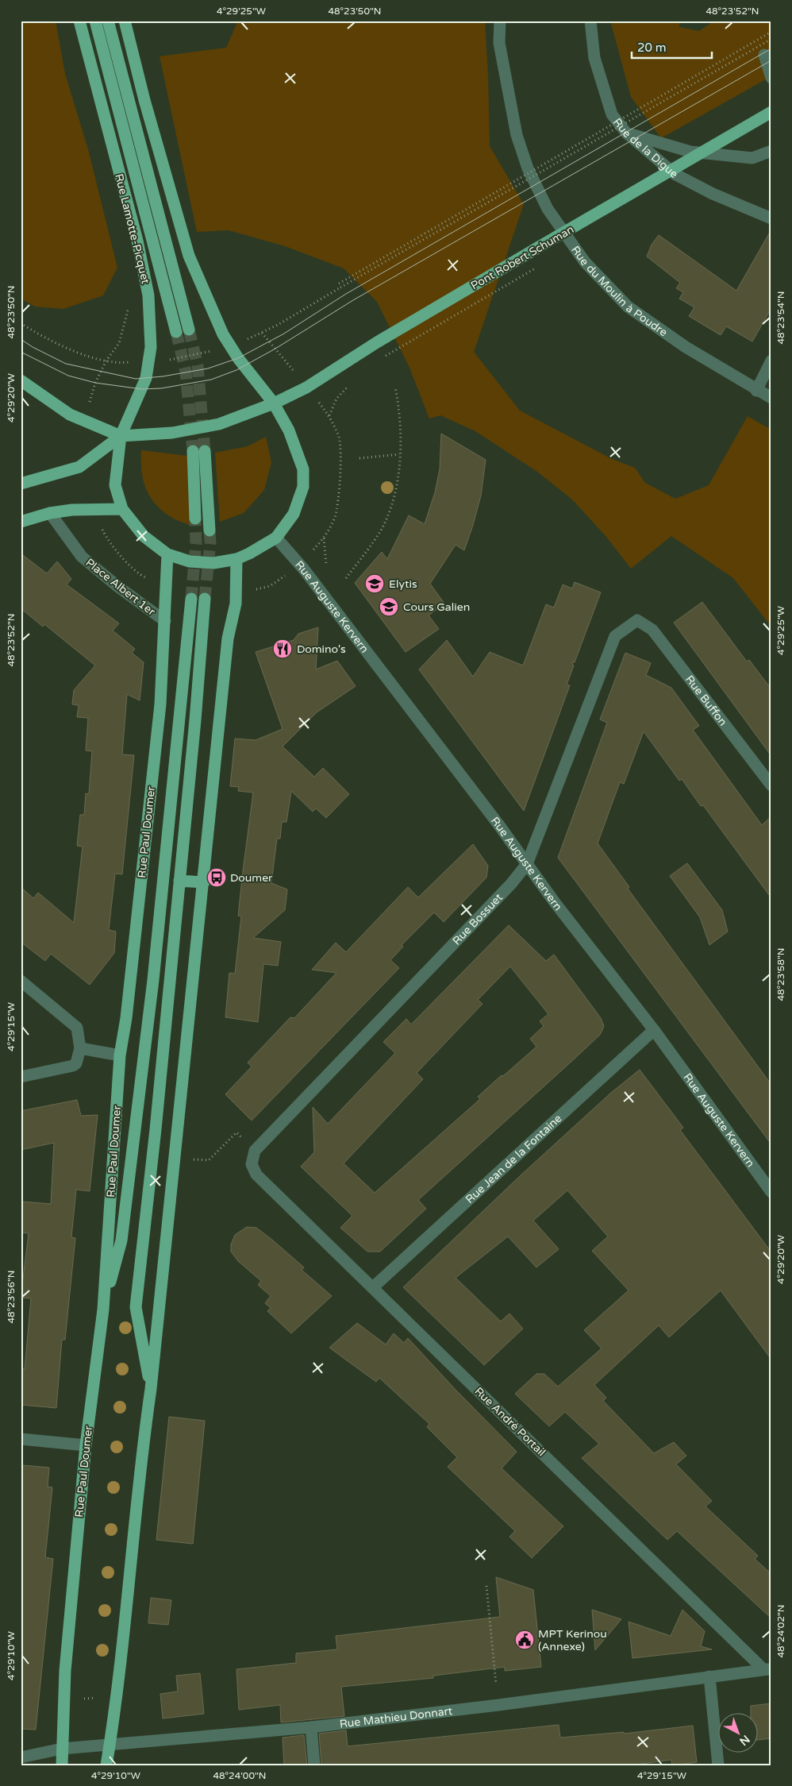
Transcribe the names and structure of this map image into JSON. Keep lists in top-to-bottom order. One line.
{"streets":{"main road":["Rue Lamotte-Picquet","Pont Robert Schuman","Rue Paul Doumer"],"street":["Rue de la Digue","Rue du Moulin à Poudre","Place Albert 1er","Rue Auguste Kervern","Rue Buffon","Rue Bossuet","Rue Jean de la Fontaine","Rue André Portail","Rue Mathieu Donnart"]},"crossings":[["Place Albert 1er","Rue Paul Doumer"],["Rue Auguste Kervern","Rue Bossuet"],["Rue Auguste Kervern","Rue Jean de la Fontaine"],["Rue Buffon","Rue Bossuet"],["Rue Paul Doumer","Rue Mathieu Donnart"],["Rue Bossuet","Rue André Portail"],["Rue Jean de la Fontaine","Rue André Portail"],["Rue André Portail","Rue Mathieu Donnart"]],"places":{"school or university":["Elytis","Cours Galien"],"restaurant":["Domino's"],"bus stop":["Doumer"],"public building":["MPT Kerinou (Annexe)"]},"scale_bar":"20 m","north":"bottom right","coordinates":["4°29'25\"W","48°23'50\"N","48°23'52\"N","48°23'54\"N","4°29'20\"W","48°23'58\"N","4°29'15\"W","48°23'56\"N","48°24'02\"N","4°29'10\"W","48°24'00\"N"]}
